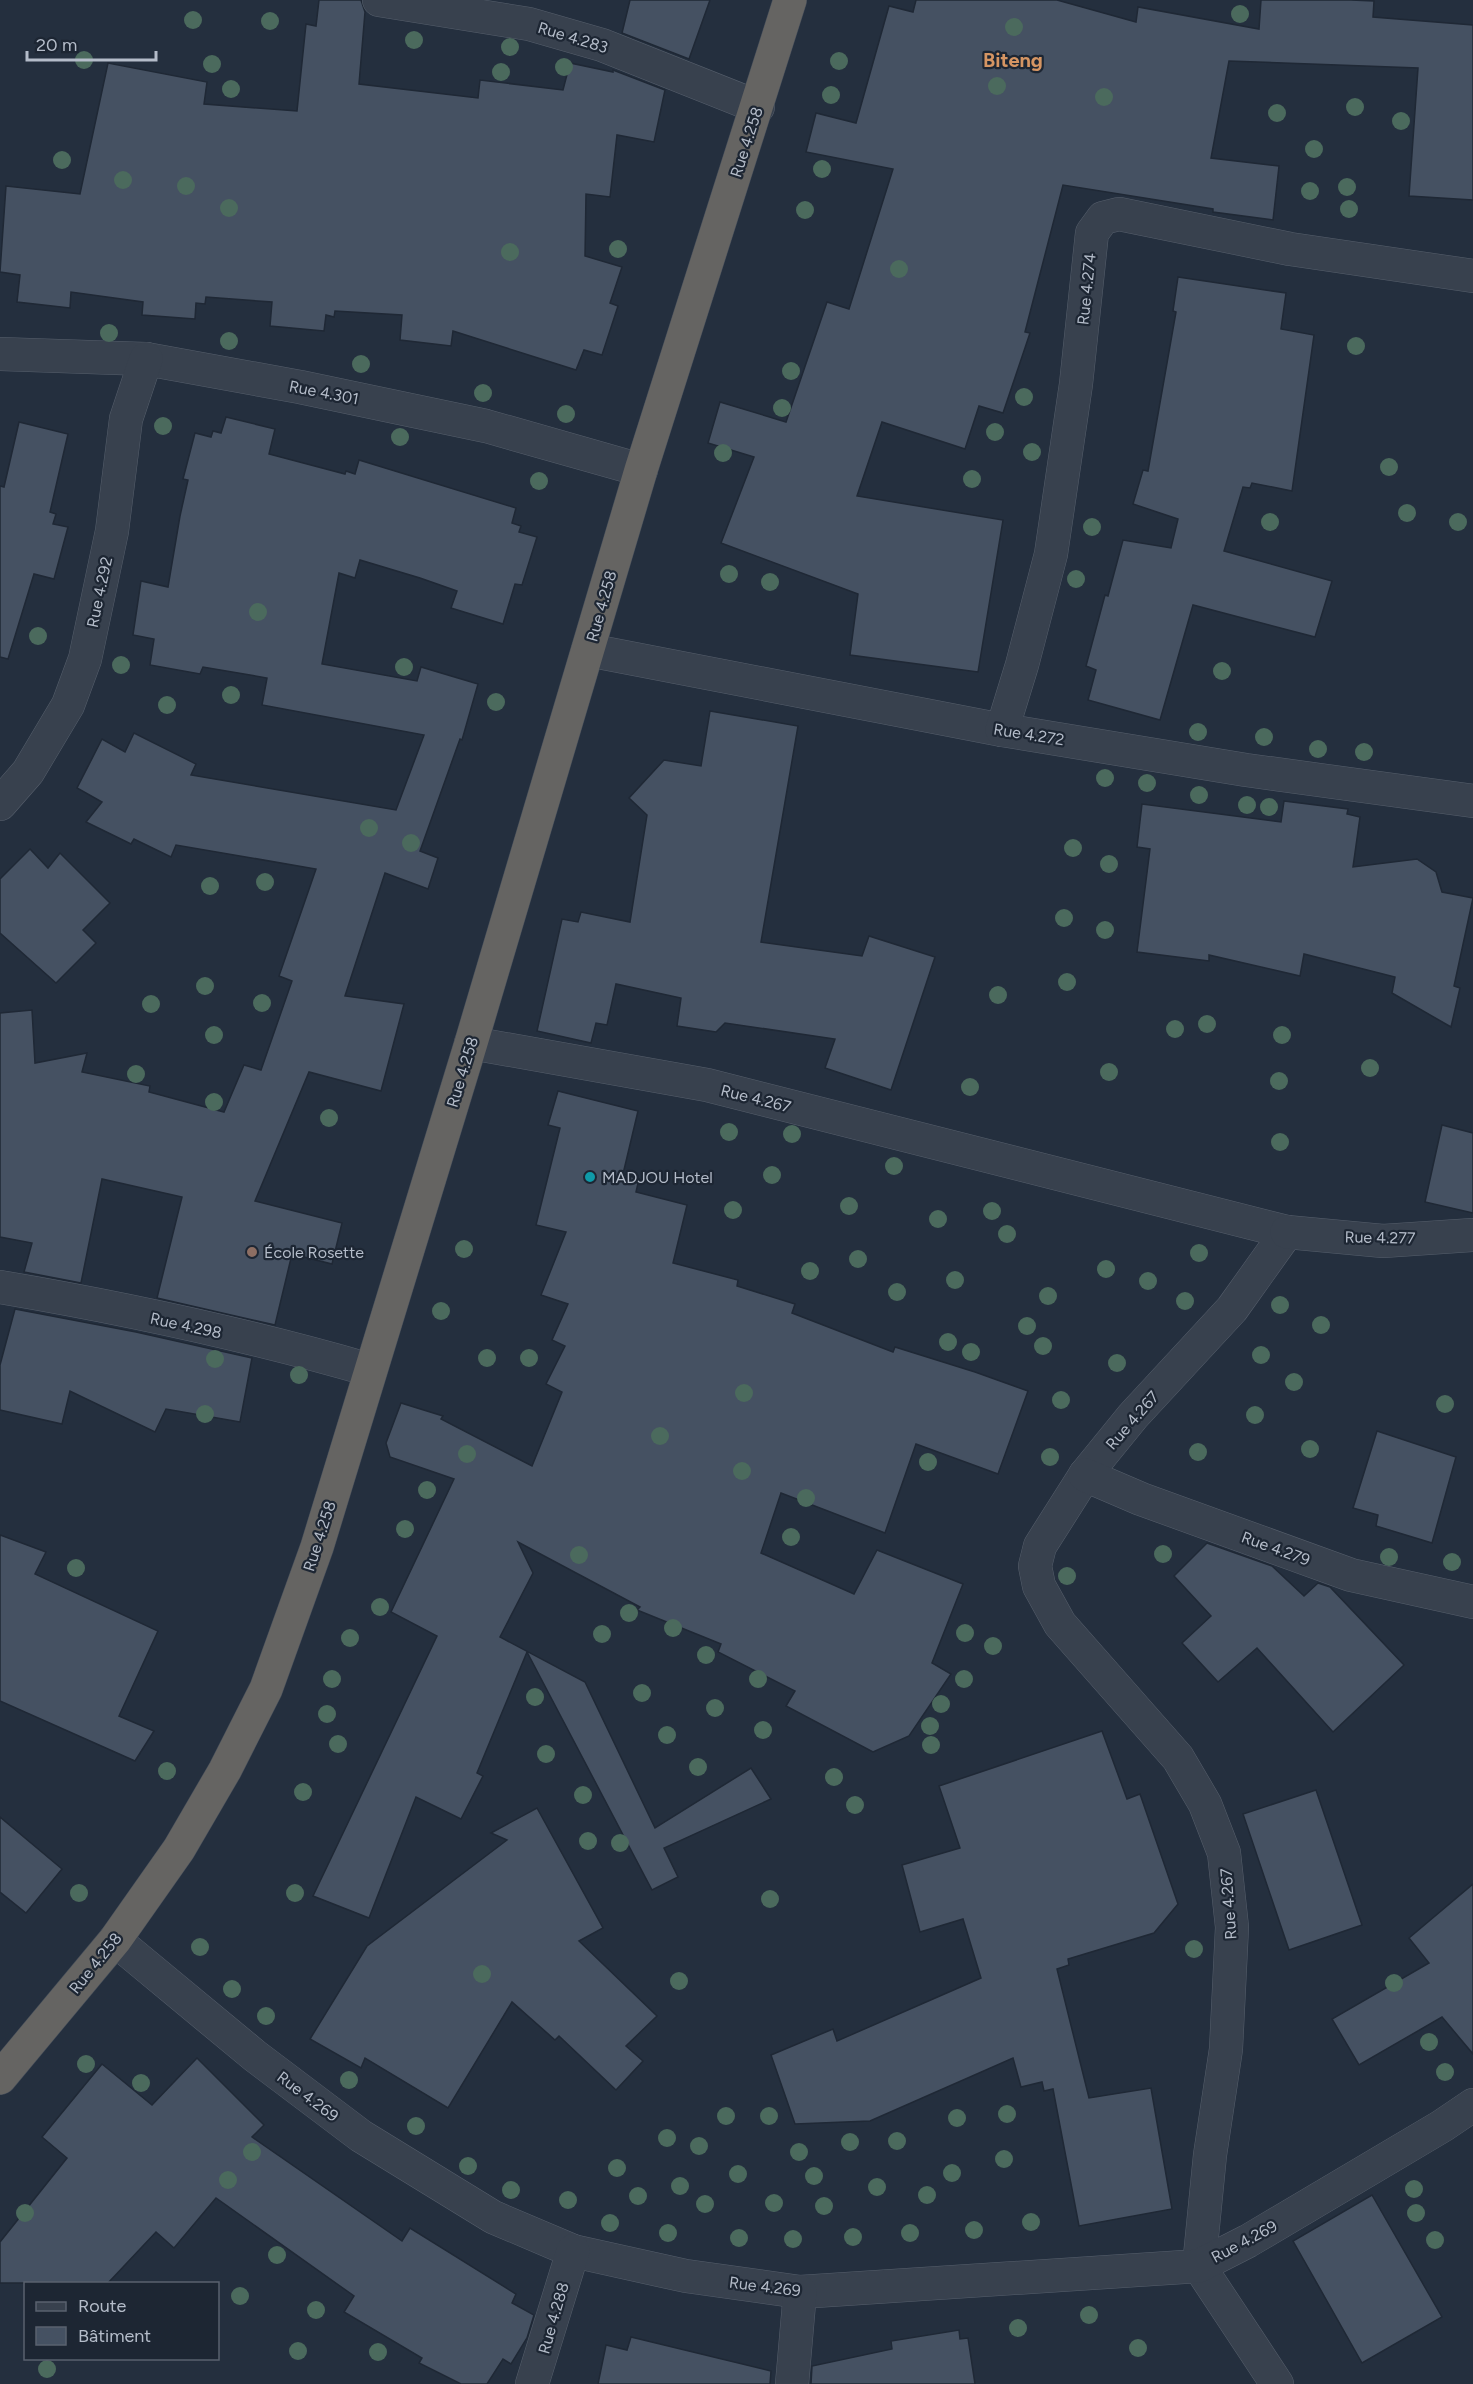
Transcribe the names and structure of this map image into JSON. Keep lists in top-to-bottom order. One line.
{"streets":{"highway":["Rue 4.258"],"street":["Rue 4.283","Rue 4.274","Rue 4.301","Rue 4.292","Rue 4.272","Rue 4.267","Rue 4.277","Rue 4.298","Rue 4.279","Rue 4.269","Rue 4.288"]},"crossings":[["Rue 4.283","Rue 4.258"],["Rue 4.258","Rue 4.301"],["Rue 4.258","Rue 4.272"],["Rue 4.258","Rue 4.267"],["Rue 4.258","Rue 4.298"],["Rue 4.258","Rue 4.269"],["Rue 4.274","Rue 4.272"],["Rue 4.301","Rue 4.292"],["Rue 4.267","Rue 4.277"],["Rue 4.267","Rue 4.279"],["Rue 4.267","Rue 4.269"],["Rue 4.269","Rue 4.288"]],"districts":["Biteng"],"places":["MADJOU Hotel","École Rosette"],"legend":["Route","Bâtiment"],"scale_bar":"20 m"}
